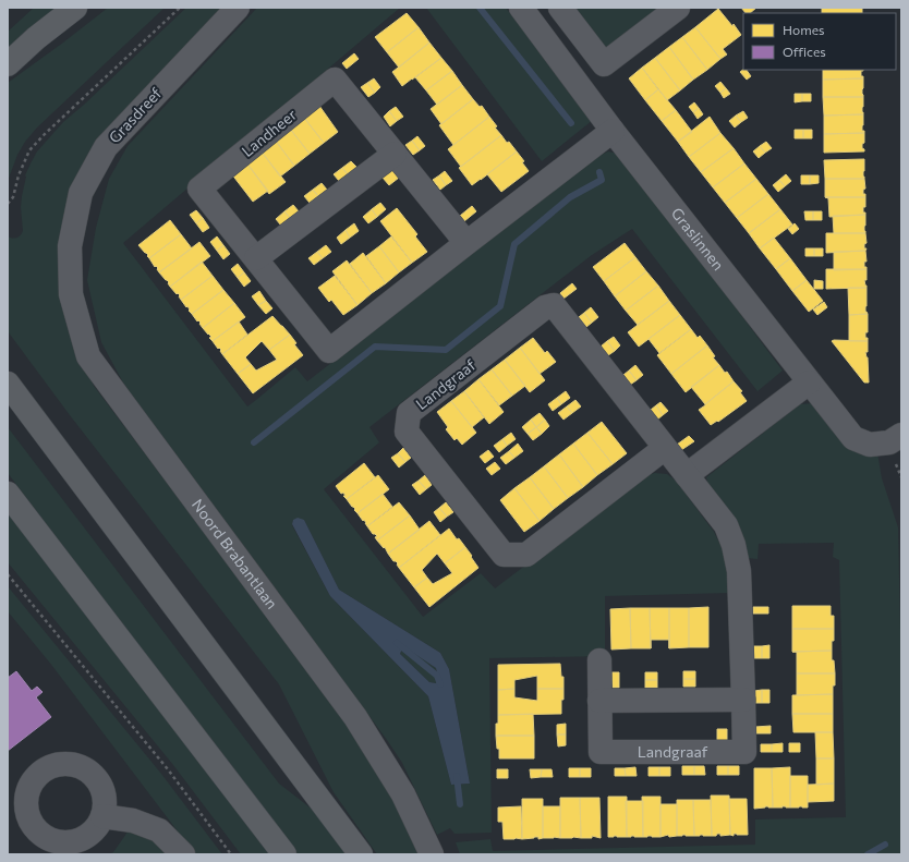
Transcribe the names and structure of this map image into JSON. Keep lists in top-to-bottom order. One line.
{"streets":{"street":["Grasdreef","Landheer","Graslinnen","Landgraaf","Noord Brabantlaan"]},"crossings":[["Grasdreef","Noord Brabantlaan"],["Landheer","Graslinnen"]],"legend":["Homes","Offices"]}
